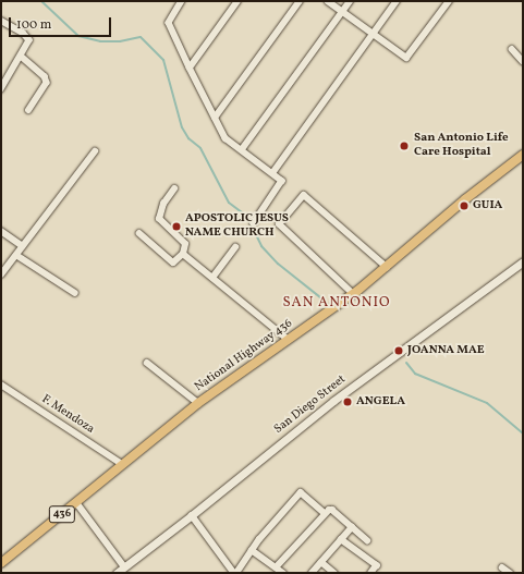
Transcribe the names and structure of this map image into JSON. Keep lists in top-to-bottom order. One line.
{"streets":{"main road":["National Highway 436","436"],"street":["San Diego Street","F. Mendoza"]},"crossings":[["National Highway 436","F. Mendoza"]],"districts":["SAN ANTONIO"],"places":["San Antonio Life Care Hospital","GUIA","APOSTOLIC JESUS NAME CHURCH","JOANNA MAE","ANGELA"],"scale_bar":"100 m"}
